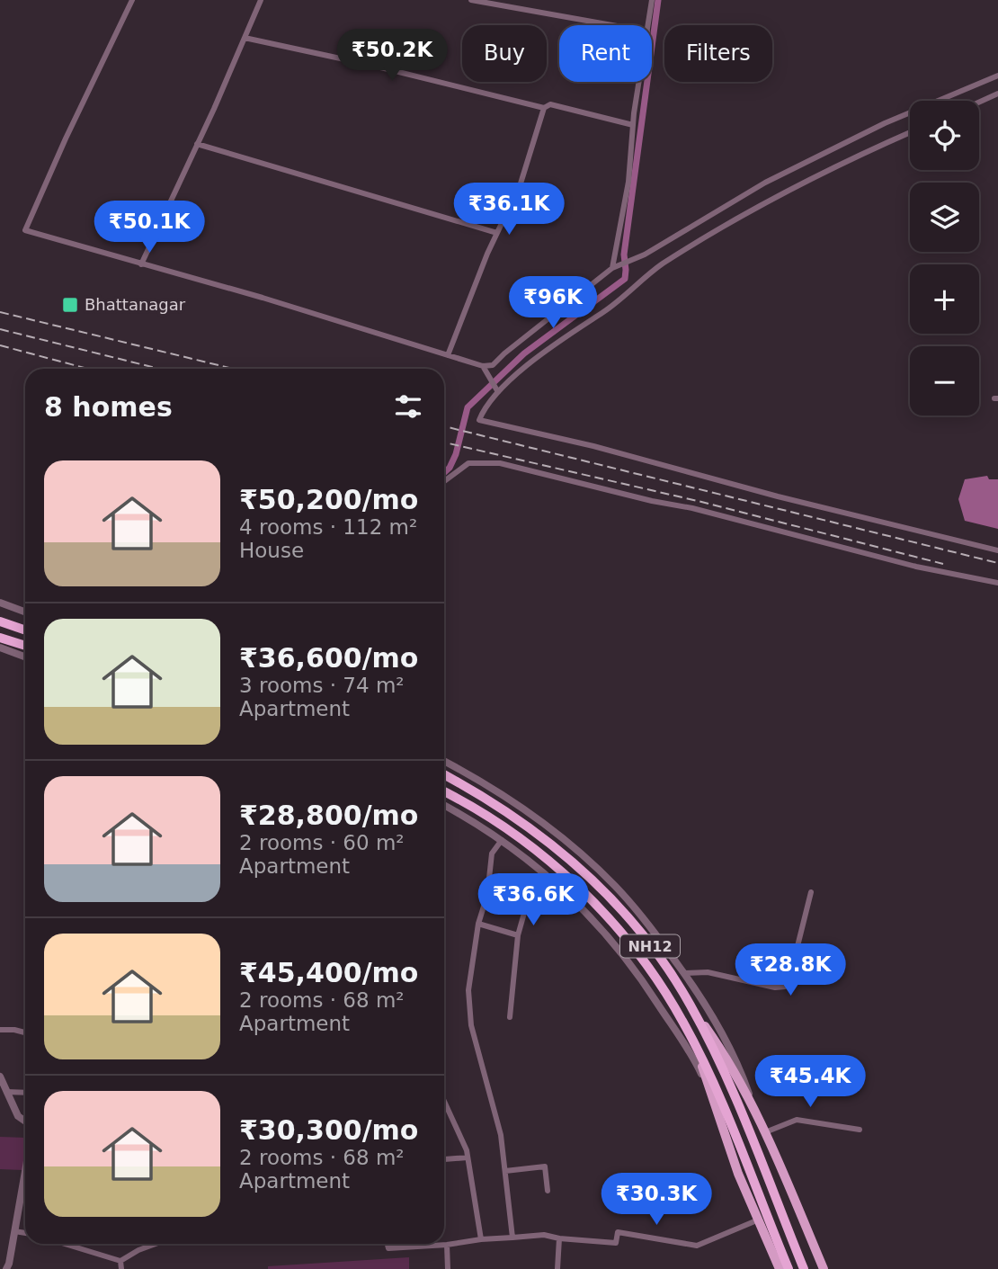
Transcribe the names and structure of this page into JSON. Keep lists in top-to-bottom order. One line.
{"streets":{"highway":["NH12"]},"places":{"transit":["Bhattanagar"]},"page":{"chip":["Buy","Rent","Filters"],"price":["₹50.2K","₹36.1K","₹50.1K","₹96K","₹36.6K","₹28.8K","₹45.4K","₹30.3K"],"map_buttons":["+","−"],"heading":"8 homes","list":[{"name":"₹50,200/mo","note":"4 rooms · 112 m² · House"},{"name":"₹36,600/mo","note":"3 rooms · 74 m² · Apartment"},{"name":"₹28,800/mo","note":"2 rooms · 60 m² · Apartment"},{"name":"₹45,400/mo","note":"2 rooms · 68 m² · Apartment"},{"name":"₹30,300/mo","note":"2 rooms · 68 m² · Apartment"}]}}
